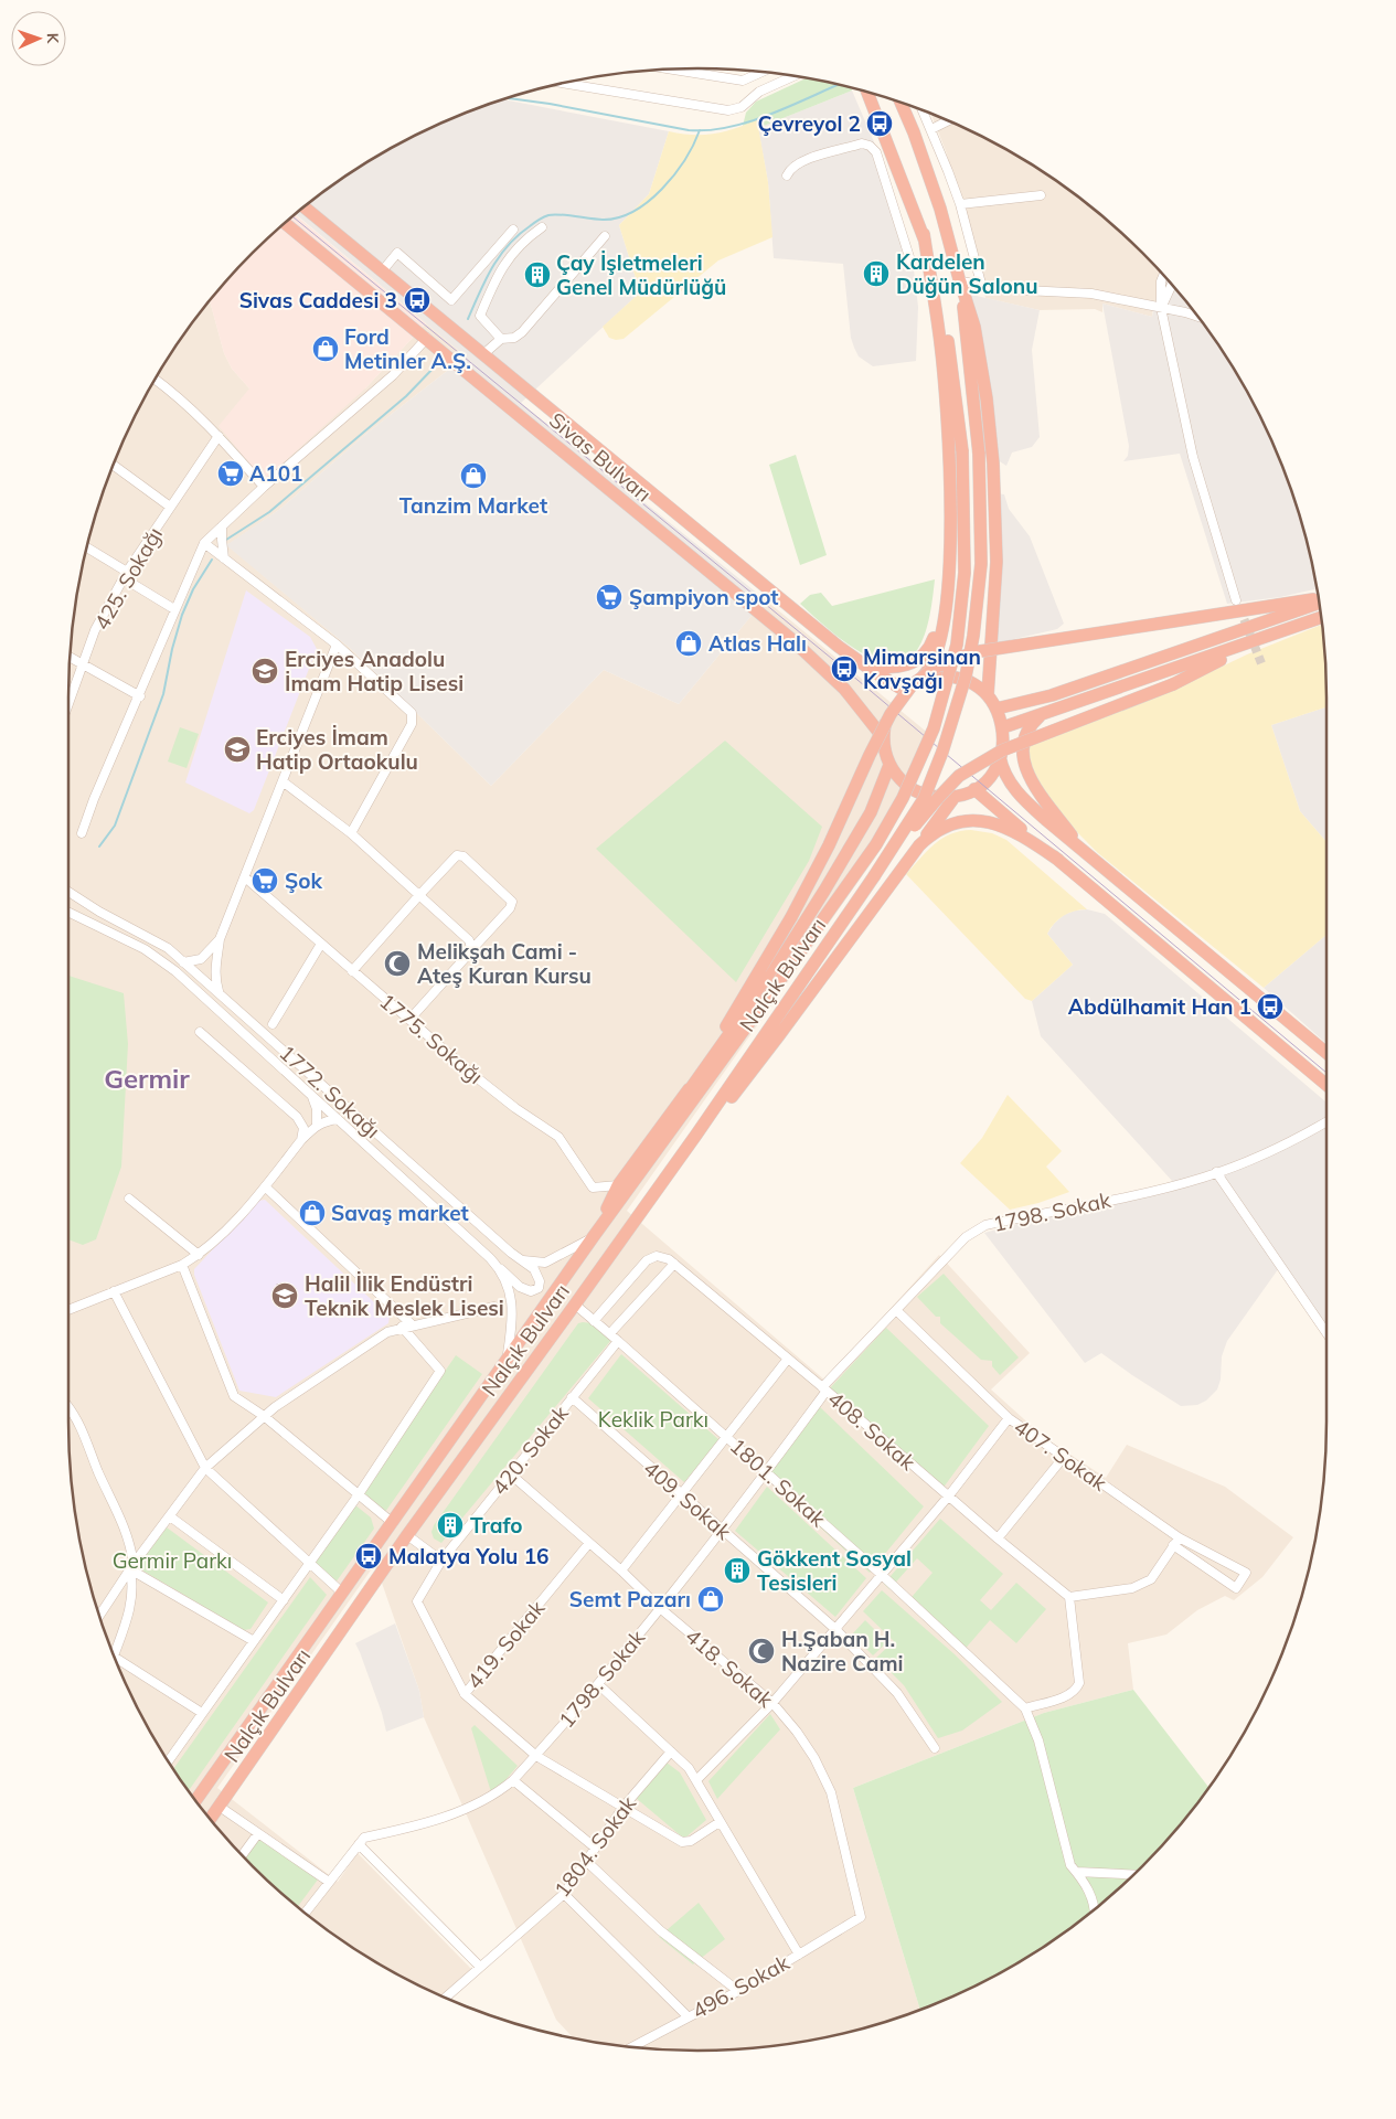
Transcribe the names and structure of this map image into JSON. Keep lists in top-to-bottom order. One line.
{"streets":{"highway":["Sivas Bulvarı","Nalçık Bulvarı"],"street":["425. Sokağı","1775. Sokağı","1772. Sokağı","1798. Sokak","408. Sokak","420. Sokak","407. Sokak","1801. Sokak","409. Sokak","419. Sokak","418. Sokak","1804. Sokak","496. Sokak"]},"crossings":[["Nalçık Bulvarı","1772. Sokağı"],["Nalçık Bulvarı","1801. Sokak"],["1798. Sokak","408. Sokak"],["1798. Sokak","407. Sokak"],["1798. Sokak","1801. Sokak"],["1798. Sokak","409. Sokak"],["1798. Sokak","418. Sokak"],["420. Sokak","1801. Sokak"],["420. Sokak","409. Sokak"],["420. Sokak","419. Sokak"],["420. Sokak","418. Sokak"],["419. Sokak","418. Sokak"],["418. Sokak","496. Sokak"]],"districts":["Germir"],"parks":["Keklik Parkı","Germir Parkı"],"places":{"bus stop":["Çevreyol 2","Sivas Caddesi 3","Mimarsinan Kavşağı","Abdülhamit Han 1","Malatya Yolu 16"],"building":["Kardelen Düğün Salonu","Çay İşletmeleri Genel Müdürlüğü","Trafo","Gökkent Sosyal Tesisleri"],"shop":["Ford Metinler A.Ş.","Tanzim Market","Atlas Halı","Savaş market","Semt Pazarı"],"supermarket":["A101","Şampiyon spot","Şok"],"school or university":["Erciyes Anadolu İmam Hatip Lisesi","Erciyes İmam Hatip Ortaokulu","Halil İlik Endüstri Teknik Meslek Lisesi"],"mosque":["Melikşah Cami - Ateş Kuran Kursu","H.Şaban H. Nazire Cami"]},"north":"right"}
